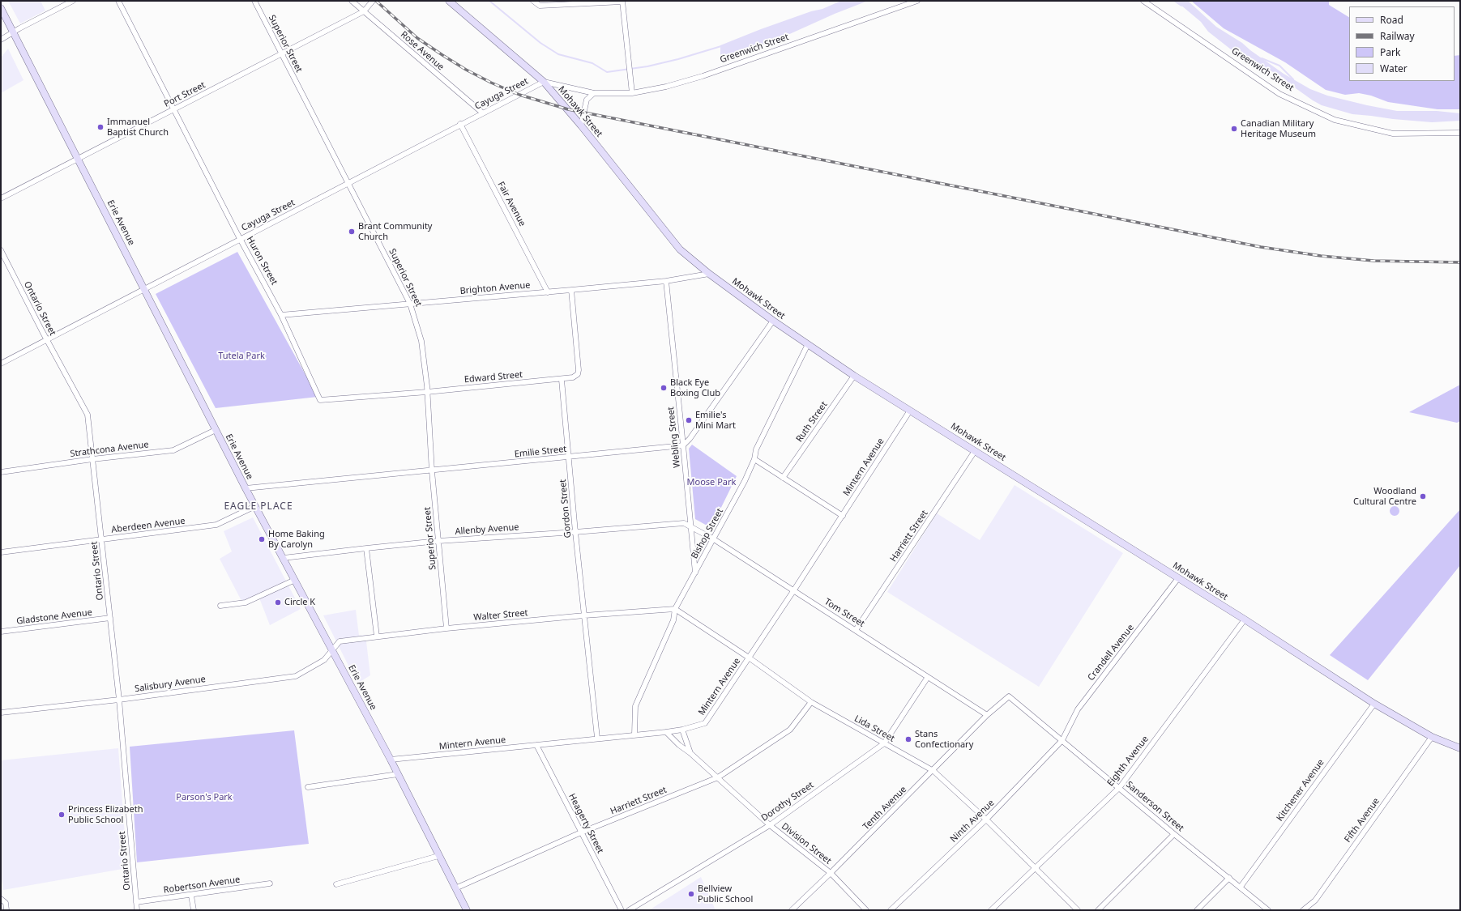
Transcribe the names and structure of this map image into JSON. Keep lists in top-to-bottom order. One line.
{"streets":{"street":["Superior Street","Greenwich Street","Rose Avenue","Cayuga Street","Port Street","Mohawk Street","Fair Avenue","Erie Avenue","Huron Street","Brighton Avenue","Ontario Street","Edward Street","Ruth Street","Webling Street","Strathcona Avenue","Emilie Street","Mintern Avenue","Gordon Street","Aberdeen Avenue","Allenby Avenue","Bishop Street","Harriett Street","Tom Street","Walter Street","Gladstone Avenue","Crandell Avenue","Salisbury Avenue","Lida Street","Eighth Avenue","Kitchener Avenue","Dorothy Street","Sanderson Street","Tenth Avenue","Fifth Avenue","Ninth Avenue","Heagerty Street","Division Street","Robertson Avenue"]},"crossings":[["Superior Street","Cayuga Street"],["Superior Street","Port Street"],["Superior Street","Huron Street"],["Superior Street","Brighton Avenue"],["Superior Street","Edward Street"],["Superior Street","Emilie Street"],["Superior Street","Allenby Avenue"],["Superior Street","Walter Street"],["Greenwich Street","Cayuga Street"],["Greenwich Street","Mohawk Street"],["Rose Avenue","Cayuga Street"],["Rose Avenue","Port Street"],["Cayuga Street","Mohawk Street"],["Cayuga Street","Fair Avenue"],["Cayuga Street","Erie Avenue"],["Cayuga Street","Huron Street"],["Cayuga Street","Ontario Street"],["Port Street","Erie Avenue"],["Port Street","Huron Street"],["Mohawk Street","Brighton Avenue"],["Mohawk Street","Ruth Street"],["Mohawk Street","Mintern Avenue"],["Mohawk Street","Bishop Street"],["Mohawk Street","Harriett Street"],["Mohawk Street","Crandell Avenue"],["Mohawk Street","Eighth Avenue"],["Mohawk Street","Kitchener Avenue"],["Mohawk Street","Fifth Avenue"],["Fair Avenue","Brighton Avenue"],["Erie Avenue","Strathcona Avenue"],["Erie Avenue","Emilie Street"],["Erie Avenue","Mintern Avenue"],["Erie Avenue","Aberdeen Avenue"],["Erie Avenue","Allenby Avenue"],["Erie Avenue","Harriett Street"],["Erie Avenue","Walter Street"],["Erie Avenue","Salisbury Avenue"],["Huron Street","Brighton Avenue"],["Huron Street","Edward Street"],["Brighton Avenue","Webling Street"],["Ontario Street","Strathcona Avenue"],["Ontario Street","Aberdeen Avenue"],["Ontario Street","Gladstone Avenue"],["Ontario Street","Salisbury Avenue"],["Ontario Street","Robertson Avenue"],["Edward Street","Gordon Street"],["Webling Street","Emilie Street"],["Webling Street","Allenby Avenue"],["Webling Street","Bishop Street"],["Webling Street","Tom Street"],["Emilie Street","Gordon Street"],["Mintern Avenue","Gordon Street"],["Mintern Avenue","Bishop Street"],["Mintern Avenue","Tom Street"],["Mintern Avenue","Lida Street"],["Mintern Avenue","Heagerty Street"],["Mintern Avenue","Division Street"],["Gordon Street","Allenby Avenue"],["Gordon Street","Walter Street"],["Allenby Avenue","Tom Street"],["Bishop Street","Tom Street"],["Bishop Street","Walter Street"],["Bishop Street","Lida Street"],["Harriett Street","Tom Street"],["Harriett Street","Lida Street"],["Harriett Street","Heagerty Street"],["Harriett Street","Division Street"],["Tom Street","Dorothy Street"],["Tom Street","Sanderson Street"],["Tom Street","Tenth Avenue"],["Walter Street","Salisbury Avenue"],["Walter Street","Lida Street"],["Crandell Avenue","Sanderson Street"],["Crandell Avenue","Ninth Avenue"],["Lida Street","Eighth Avenue"],["Lida Street","Dorothy Street"],["Lida Street","Tenth Avenue"],["Lida Street","Ninth Avenue"],["Eighth Avenue","Sanderson Street"],["Kitchener Avenue","Sanderson Street"],["Dorothy Street","Division Street"],["Sanderson Street","Tenth Avenue"],["Sanderson Street","Ninth Avenue"],["Tenth Avenue","Division Street"]],"districts":["EAGLE PLACE"],"parks":["Tutela Park","Moose Park","Parson's Park"],"places":["Immanuel Baptist Church","Canadian Military Heritage Museum","Brant Community Church","Black Eye Boxing Club","Emilie's Mini Mart","Woodland Cultural Centre","Home Baking By Carolyn","Circle K","Stans Confectionary","Princess Elizabeth Public School","Bellview Public School"],"legend":["Road","Railway","Park","Water"]}
